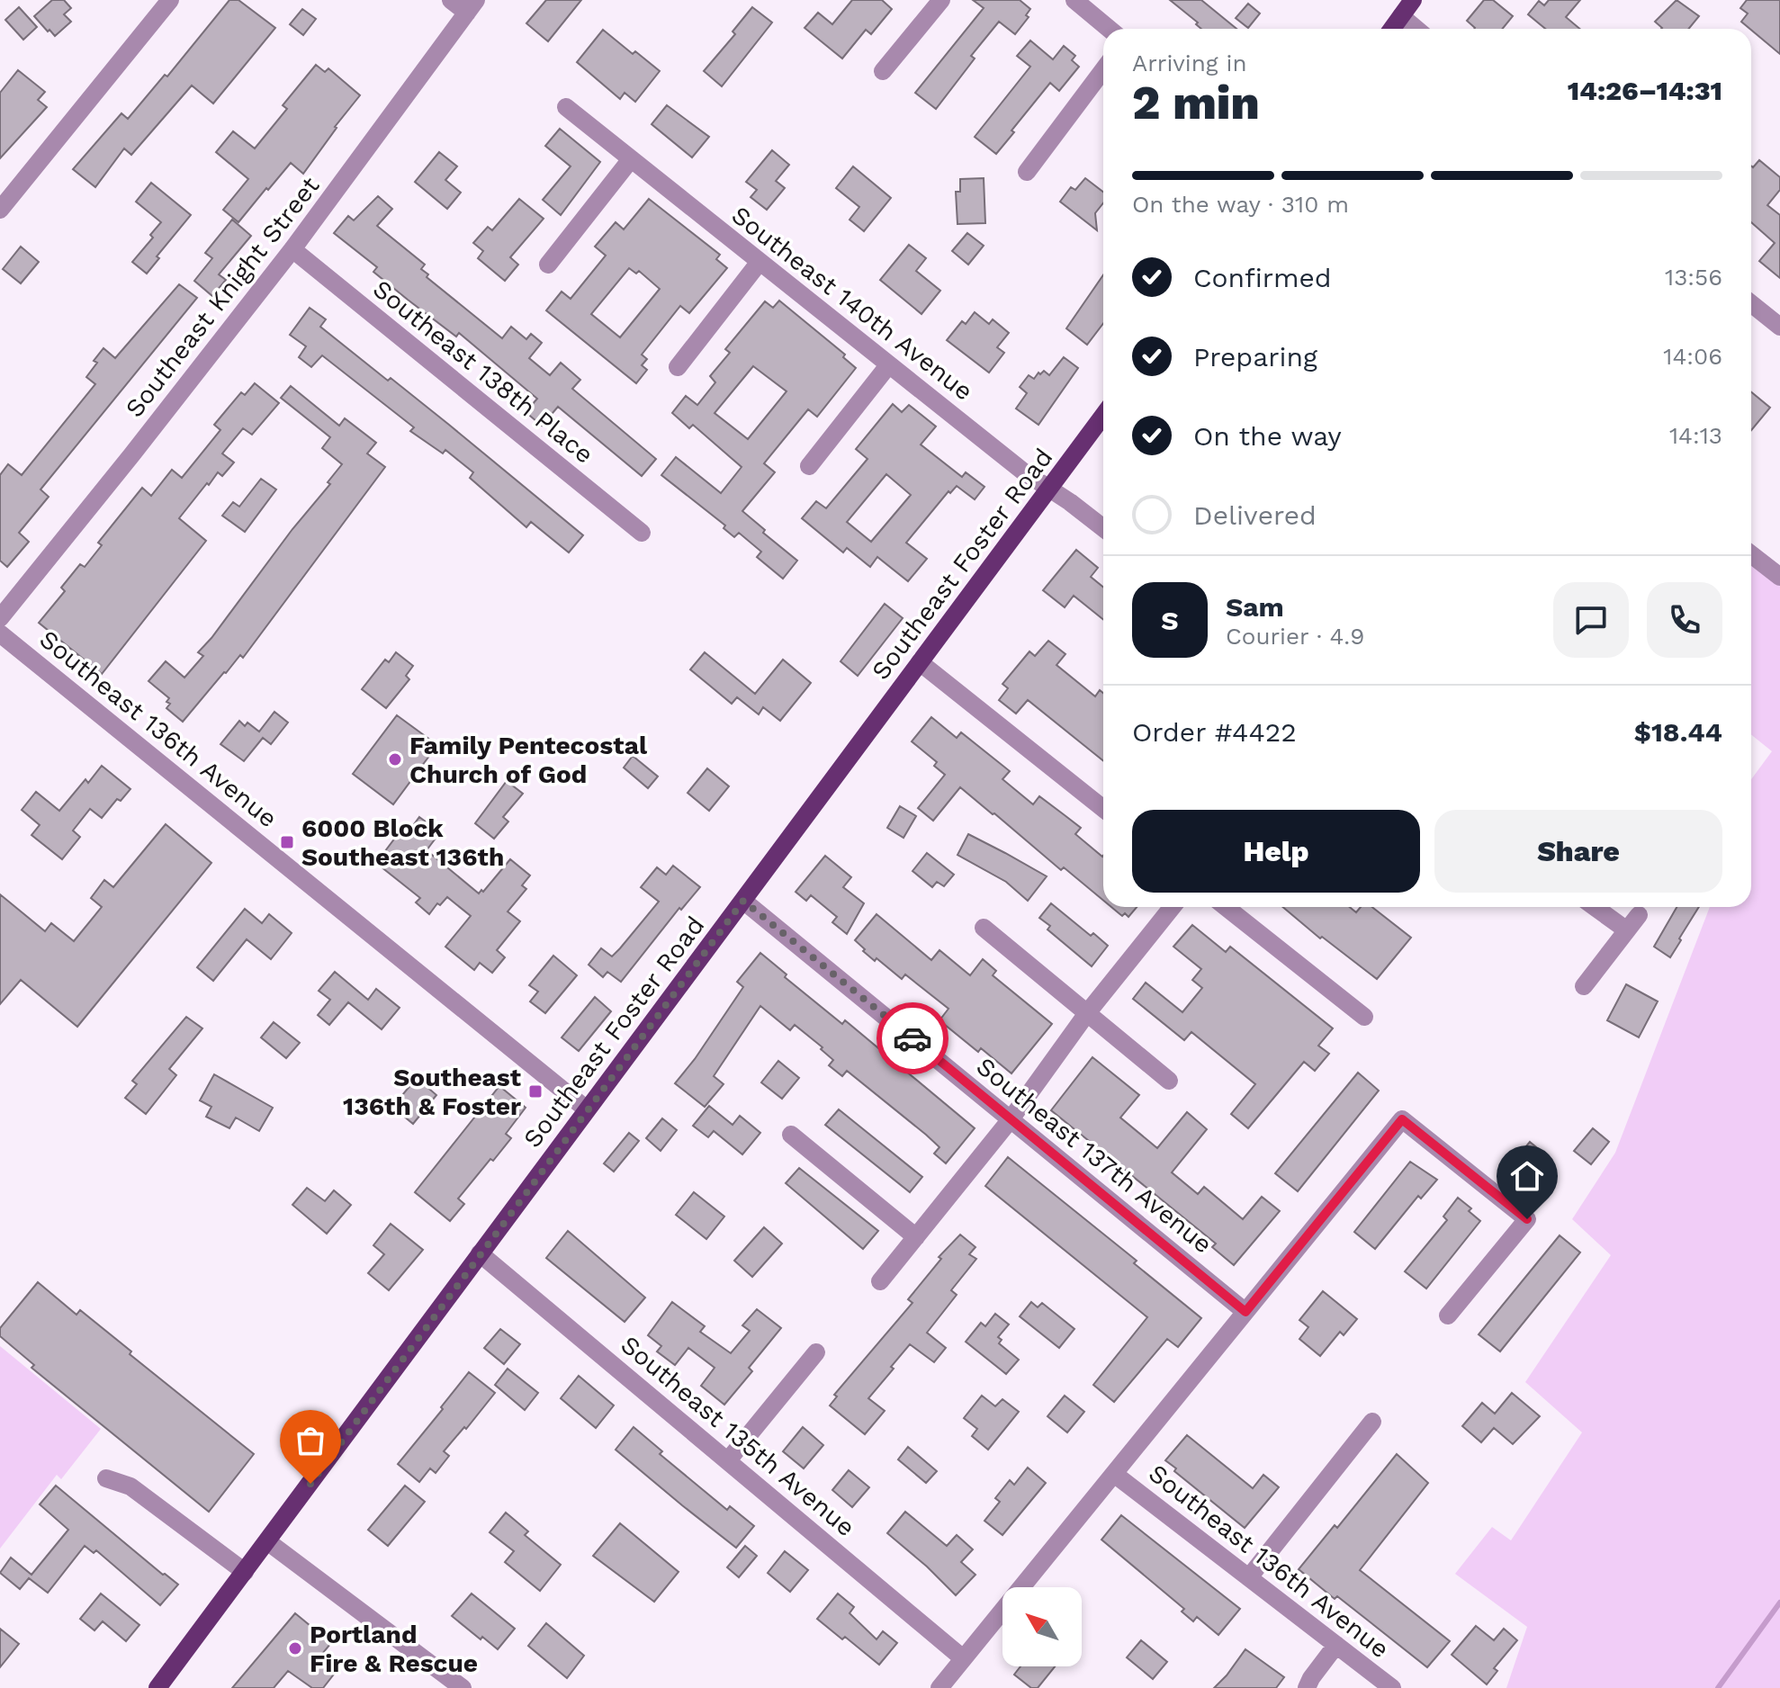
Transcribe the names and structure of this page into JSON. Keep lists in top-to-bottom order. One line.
{"streets":{"main road":["Southeast Foster Road"],"street":["Southeast Knight Street","Southeast 140th Avenue","Southeast 138th Place","Southeast 136th Avenue","Southeast 137th Avenue","Southeast 135th Avenue"]},"crossings":[["Southeast Knight Street","Southeast 138th Place"],["Southeast 140th Avenue","Southeast Foster Road"],["Southeast Foster Road","Southeast 136th Avenue"],["Southeast Foster Road","Southeast 137th Avenue"],["Southeast Foster Road","Southeast 135th Avenue"]],"places":{"other":["Family Pentecostal Church of God","Portland Fire & Rescue"],"transit":["6000 Block Southeast 136th","Southeast 136th & Foster"]},"north":"top left","page":{"heading":["2 min","Arriving in","14:26–14:31"],"panel":["Sam","Courier · 4.9","Order #4422","$18.44"],"bar":"On the way · 310 m","list":[["Confirmed","13:56"],["Preparing","14:06"],["On the way","14:13"],"Delivered"],"round":"S","buttons":["Help","Share"]}}
